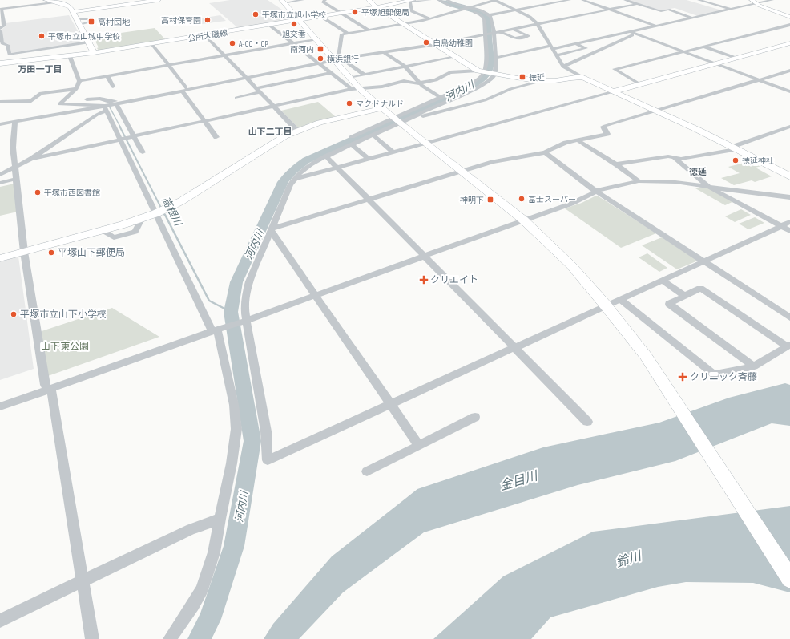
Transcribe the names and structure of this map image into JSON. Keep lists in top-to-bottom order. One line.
{"streets":{"street":["公所大磯線"]},"districts":["万田一丁目","山下二丁目","徳延"],"water":["河内川","高根川","金目川","鈴川"],"parks":["山下東公園"],"places":{"other":["平塚旭郵便局","平塚市立旭小学校","高村保育園","旭交番","平塚市立山城中学校","白鳥幼稚園","A-CO・OP","横浜銀行","マクドナルド","徳延神社","平塚市西図書館","富士スーパー","平塚山下郵便局","平塚市立山下小学校"],"transit":["高村団地","南河内","徳延","神明下"],"health":["クリエイト","クリニック斉藤"]}}
